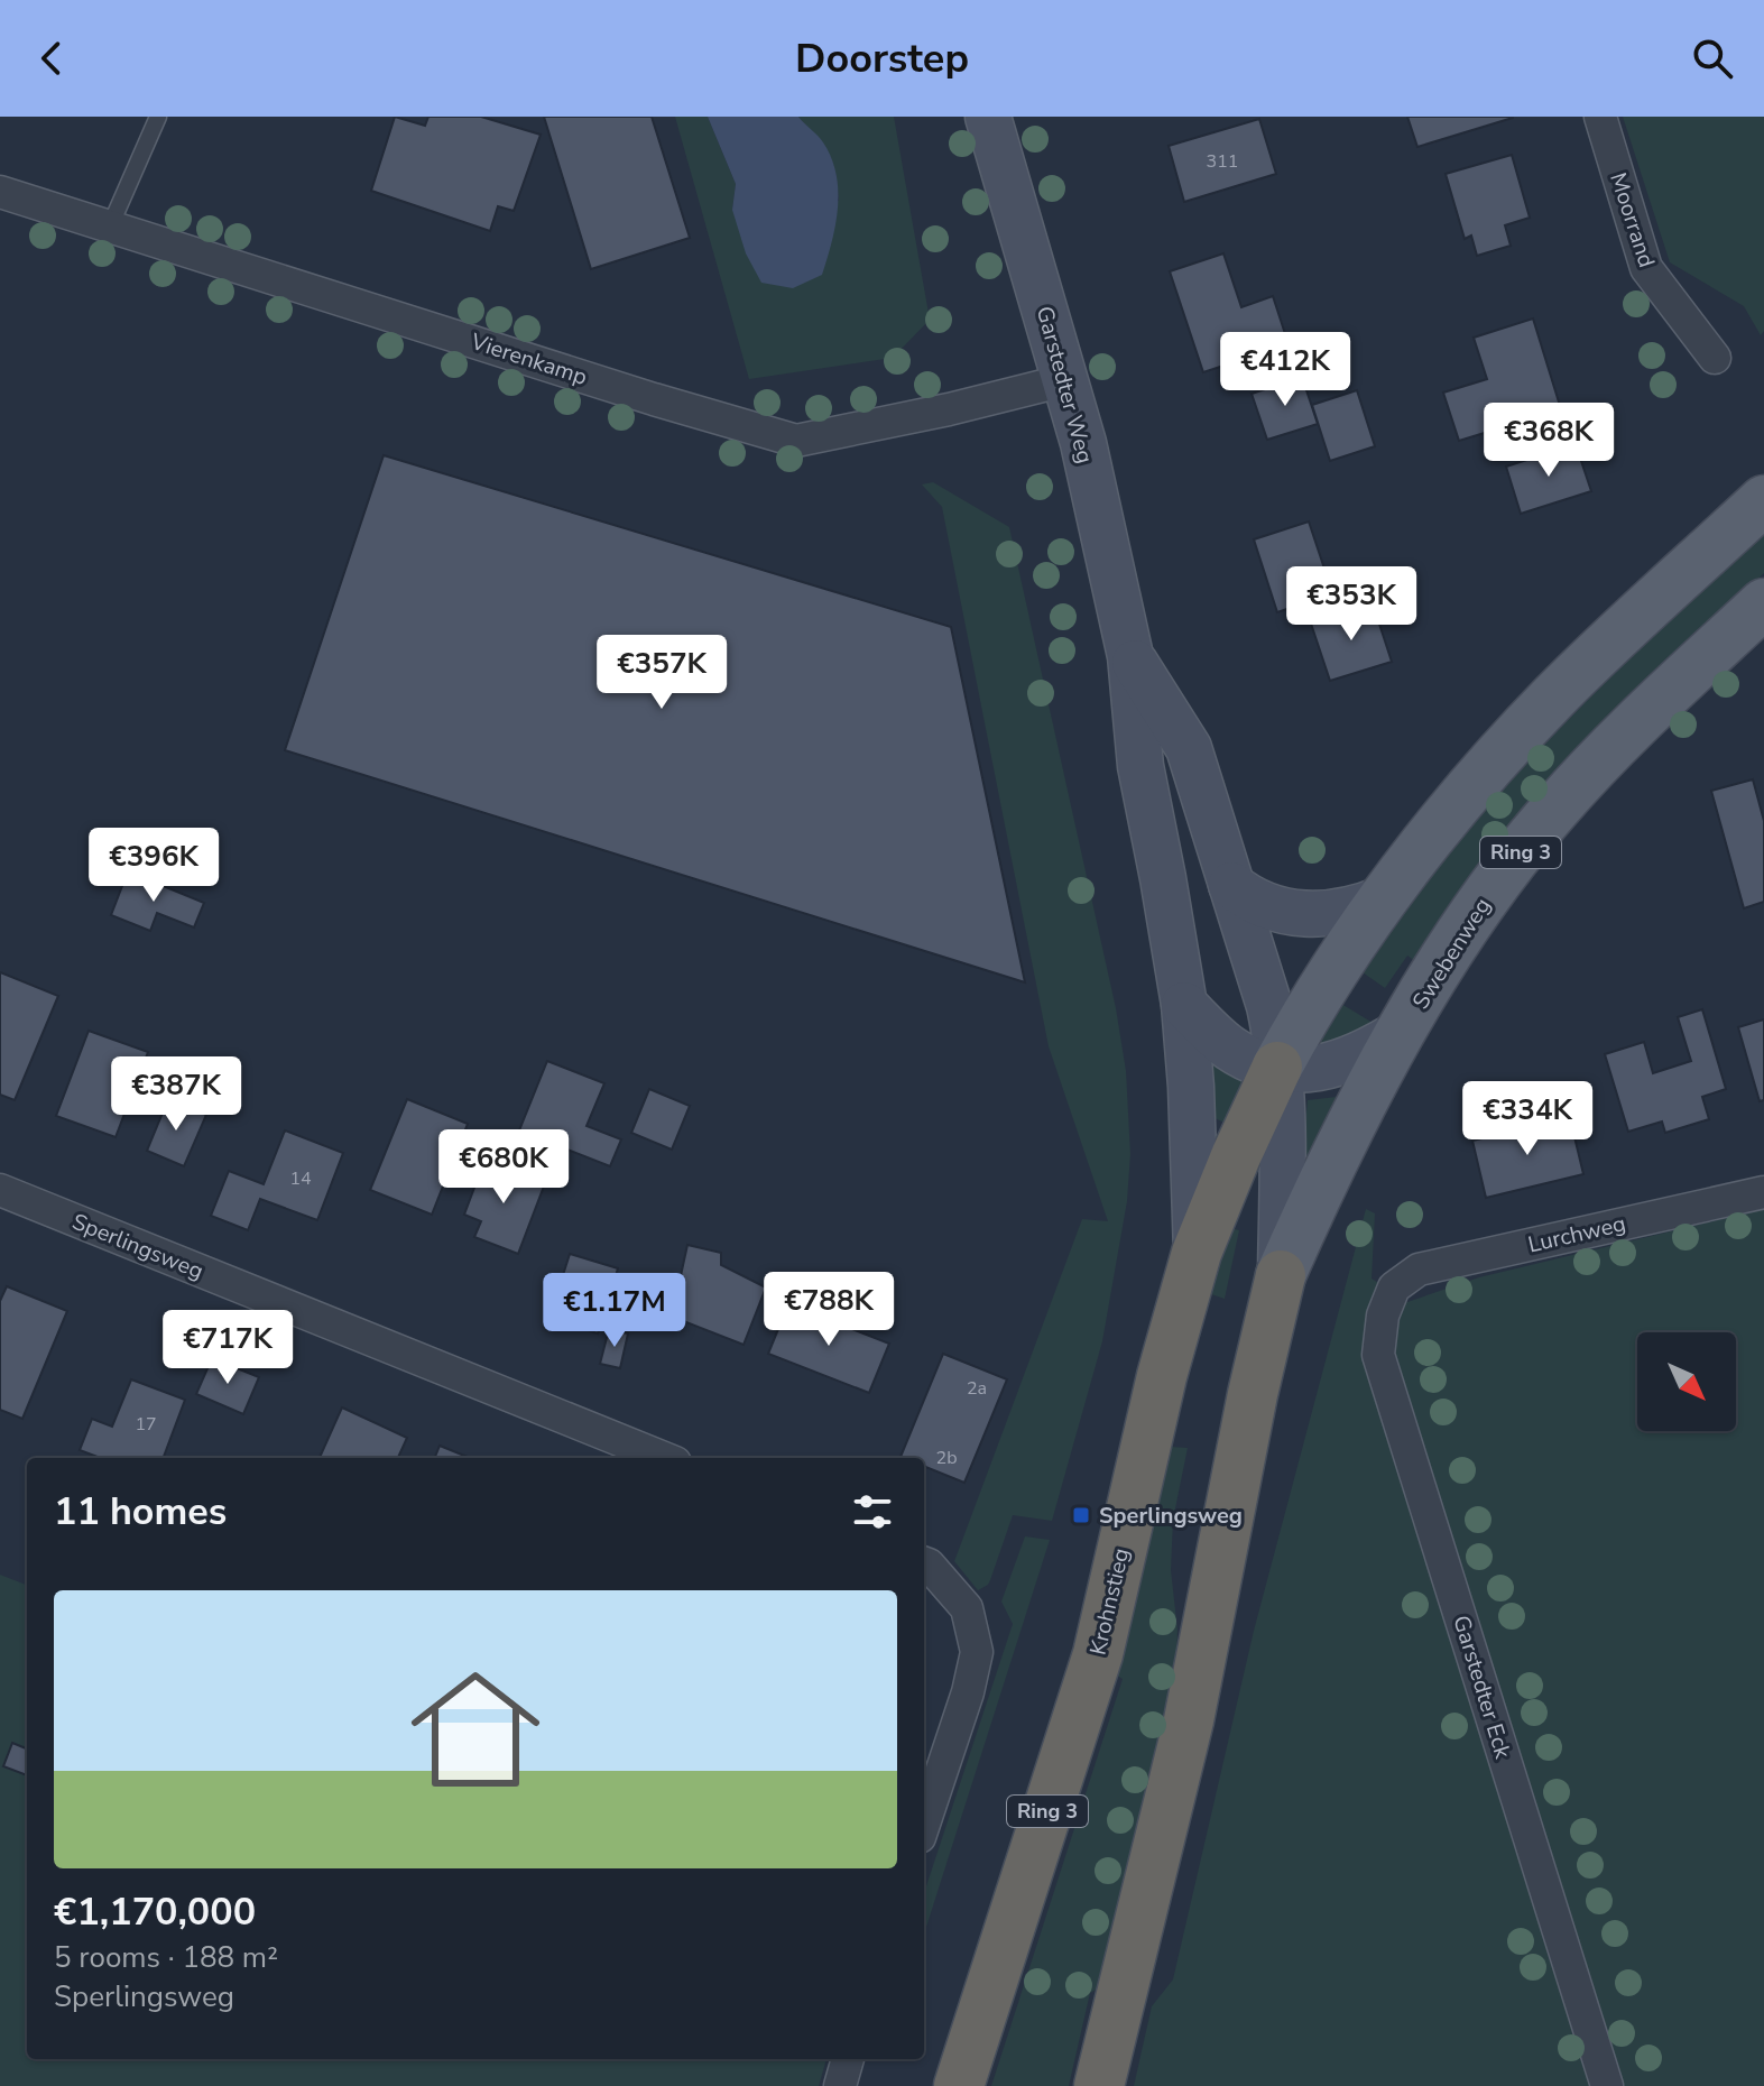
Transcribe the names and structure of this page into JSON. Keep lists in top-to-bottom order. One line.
{"streets":{"highway":["Ring 3","Krohnstieg"],"main road":["Garstedter Weg","Swebenweg"],"street":["Moorrand","Vierenkamp","Lurchweg","Sperlingsweg","Garstedter Eck"]},"crossings":[["Vierenkamp","Garstedter Weg"],["Garstedter Weg","Ring 3"],["Garstedter Weg","Swebenweg"],["Garstedter Weg","Krohnstieg"],["Ring 3","Swebenweg"],["Ring 3","Krohnstieg"],["Lurchweg","Garstedter Eck"]],"places":{"transit":["Sperlingsweg"]},"house_numbers":["311","14","2a","17","2b"],"north":"bottom right","page":{"header":"Doorstep","price":["€412K","€368K","€353K","€357K","€396K","€387K","€334K","€680K","€788K","€1.17M","€717K"],"heading":"11 homes","list":[{"name":"€1,170,000","note":"5 rooms · 188 m² · Sperlingsweg"}]}}
